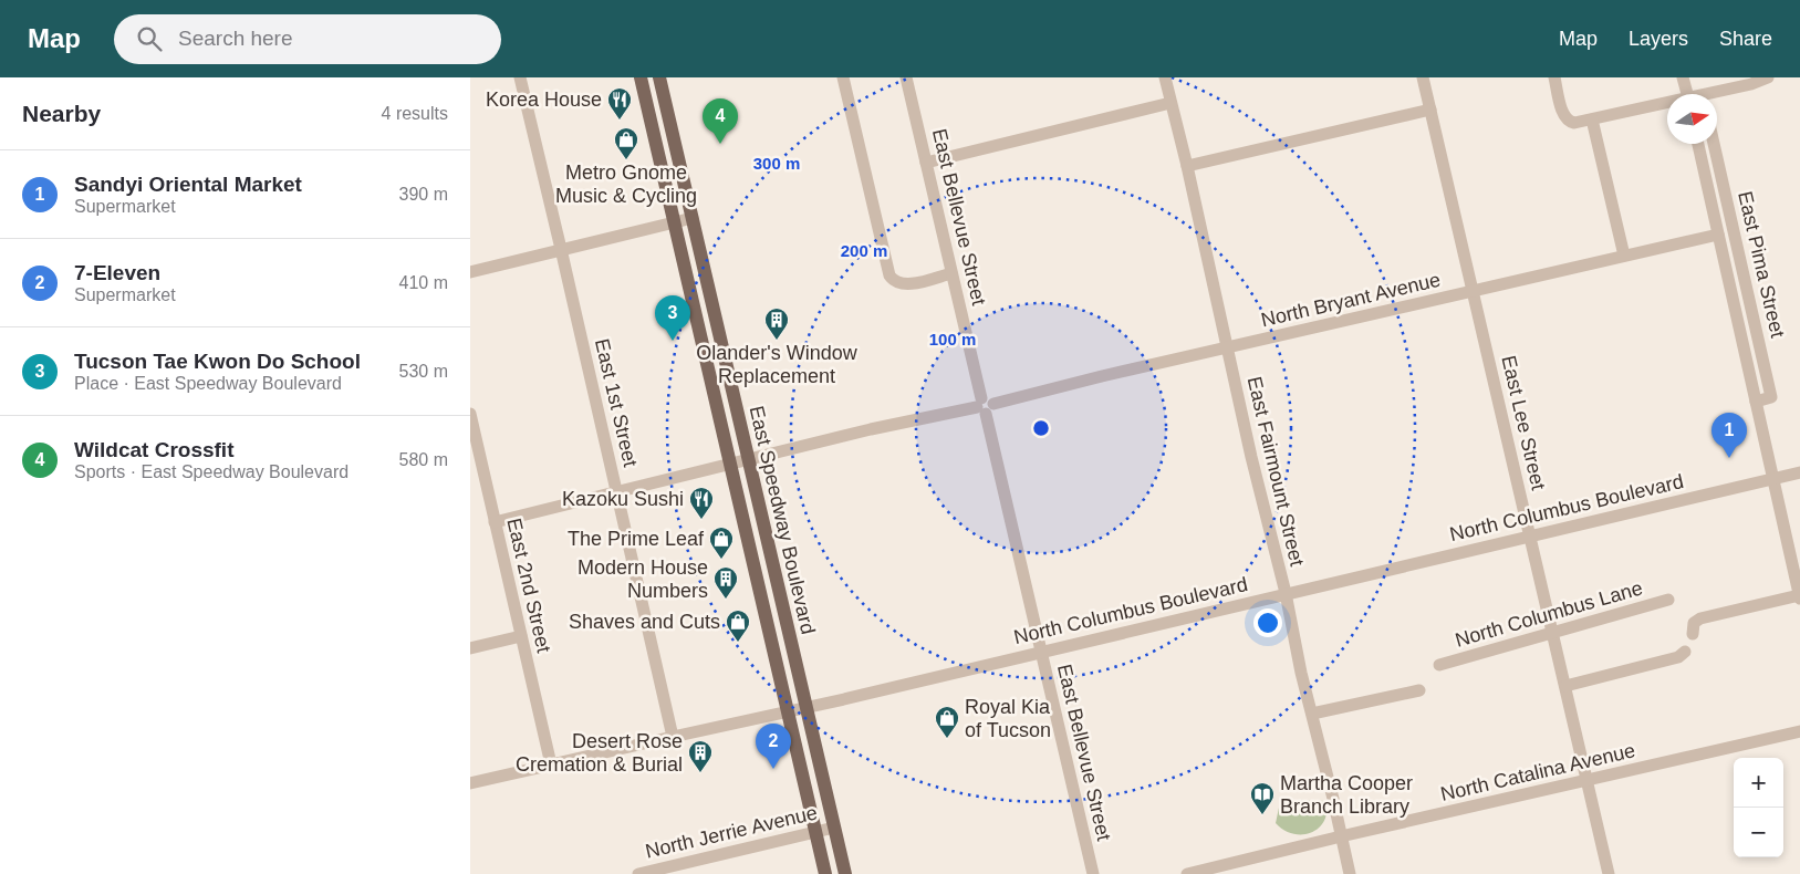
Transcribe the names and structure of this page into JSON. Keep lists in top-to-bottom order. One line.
{"streets":{"main road":["East Speedway Boulevard"],"street":["East Bellevue Street","East Pima Street","North Bryant Avenue","East 1st Street","East Lee Street","East Fairmount Street","North Columbus Boulevard","East 2nd Street","North Columbus Lane","North Catalina Avenue","North Jerrie Avenue"]},"crossings":[["East Bellevue Street","North Bryant Avenue"],["East Bellevue Street","North Columbus Boulevard"],["East Pima Street","North Bryant Avenue"],["East Pima Street","North Columbus Boulevard"],["North Bryant Avenue","East 1st Street"],["North Bryant Avenue","East Lee Street"],["North Bryant Avenue","East Fairmount Street"],["North Bryant Avenue","East Speedway Boulevard"],["North Bryant Avenue","East 2nd Street"],["East 1st Street","North Columbus Boulevard"],["East Lee Street","North Columbus Boulevard"],["East Lee Street","North Columbus Lane"],["East Lee Street","North Catalina Avenue"],["East Fairmount Street","North Columbus Boulevard"],["East Fairmount Street","North Catalina Avenue"],["North Columbus Boulevard","East Speedway Boulevard"],["North Columbus Boulevard","East 2nd Street"],["East Speedway Boulevard","North Jerrie Avenue"]],"places":{"restaurant":["Korea House","Kazoku Sushi"],"shop":["Metro Gnome Music & Cycling","The Prime Leaf","Shaves and Cuts","Royal Kia of Tucson"],"building":["Olander's Window Replacement","Modern House Numbers","Desert Rose Cremation & Burial"],"library":["Martha Cooper Branch Library"]},"north":"right","page":{"header":"Map","search":"Search here","nav":["Map","Layers","Share"],"heading":["Nearby","4 results"],"pins":["4","3","1","2"],"list":[{"mark":"1","name":"Sandyi Oriental Market","note":"Supermarket","value":"390 m"},{"mark":"2","name":"7-Eleven","note":"Supermarket","value":"410 m"},{"mark":"3","name":"Tucson Tae Kwon Do School","note":"Place · East Speedway Boulevard","value":"530 m"},{"mark":"4","name":"Wildcat Crossfit","note":"Sports · East Speedway Boulevard","value":"580 m"}],"map_buttons":["+","−"]},"rings":["300 m","200 m","100 m"]}
